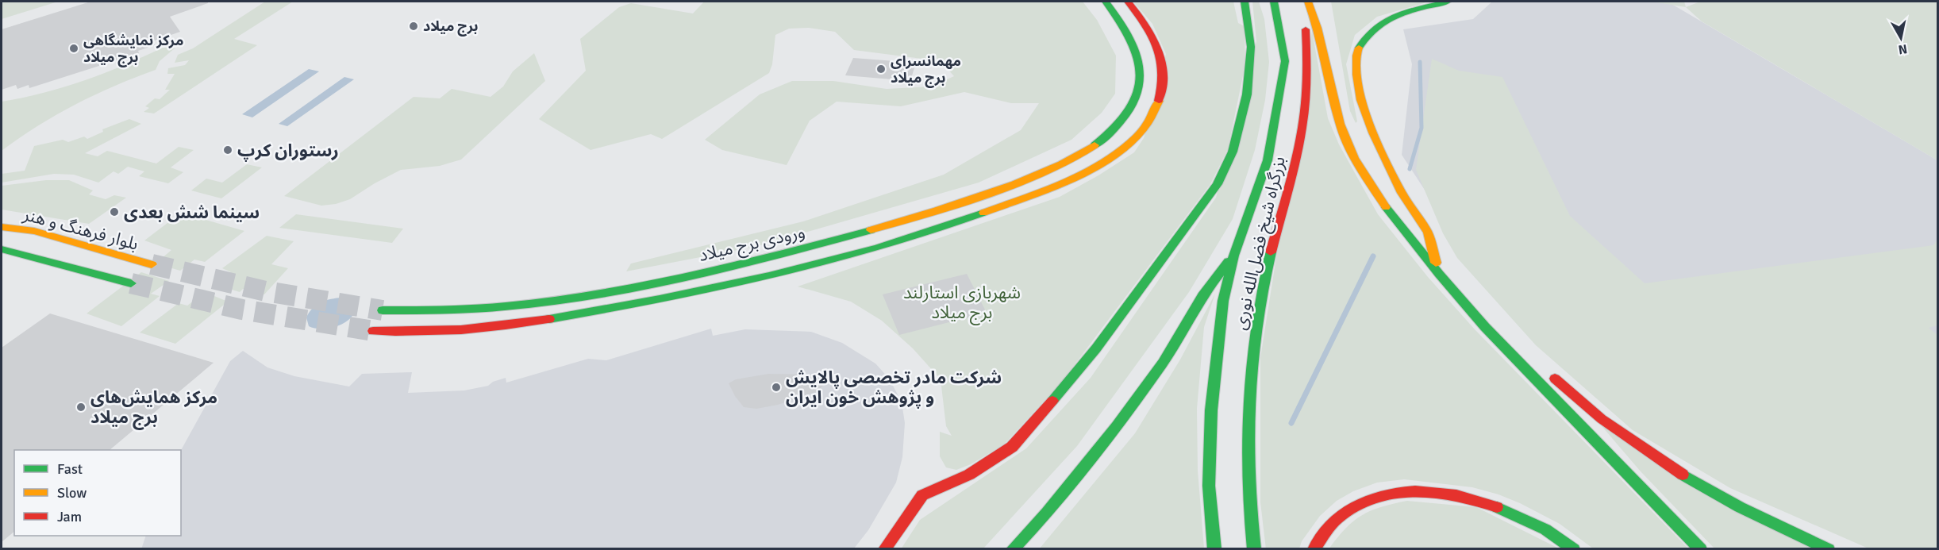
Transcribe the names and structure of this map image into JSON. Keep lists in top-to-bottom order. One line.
{"streets":{"main road":["بلوار فرهنگ و هنر","ورودی برج میلاد","بزرگراه شیخ فضل‌الله نوری"]},"parks":["شهربازی استارلند برج میلاد"],"places":["برج میلاد","مرکز نمایشگاهی برج میلاد","مهمانسرای برج میلاد","رستوران کرپ","سینما شش بعدی","شرکت مادر تخصصی پالایش و پژوهش خون ایران","مرکز همایش‌های برج میلاد"],"legend":["Fast","Slow","Jam"],"north":"bottom"}
